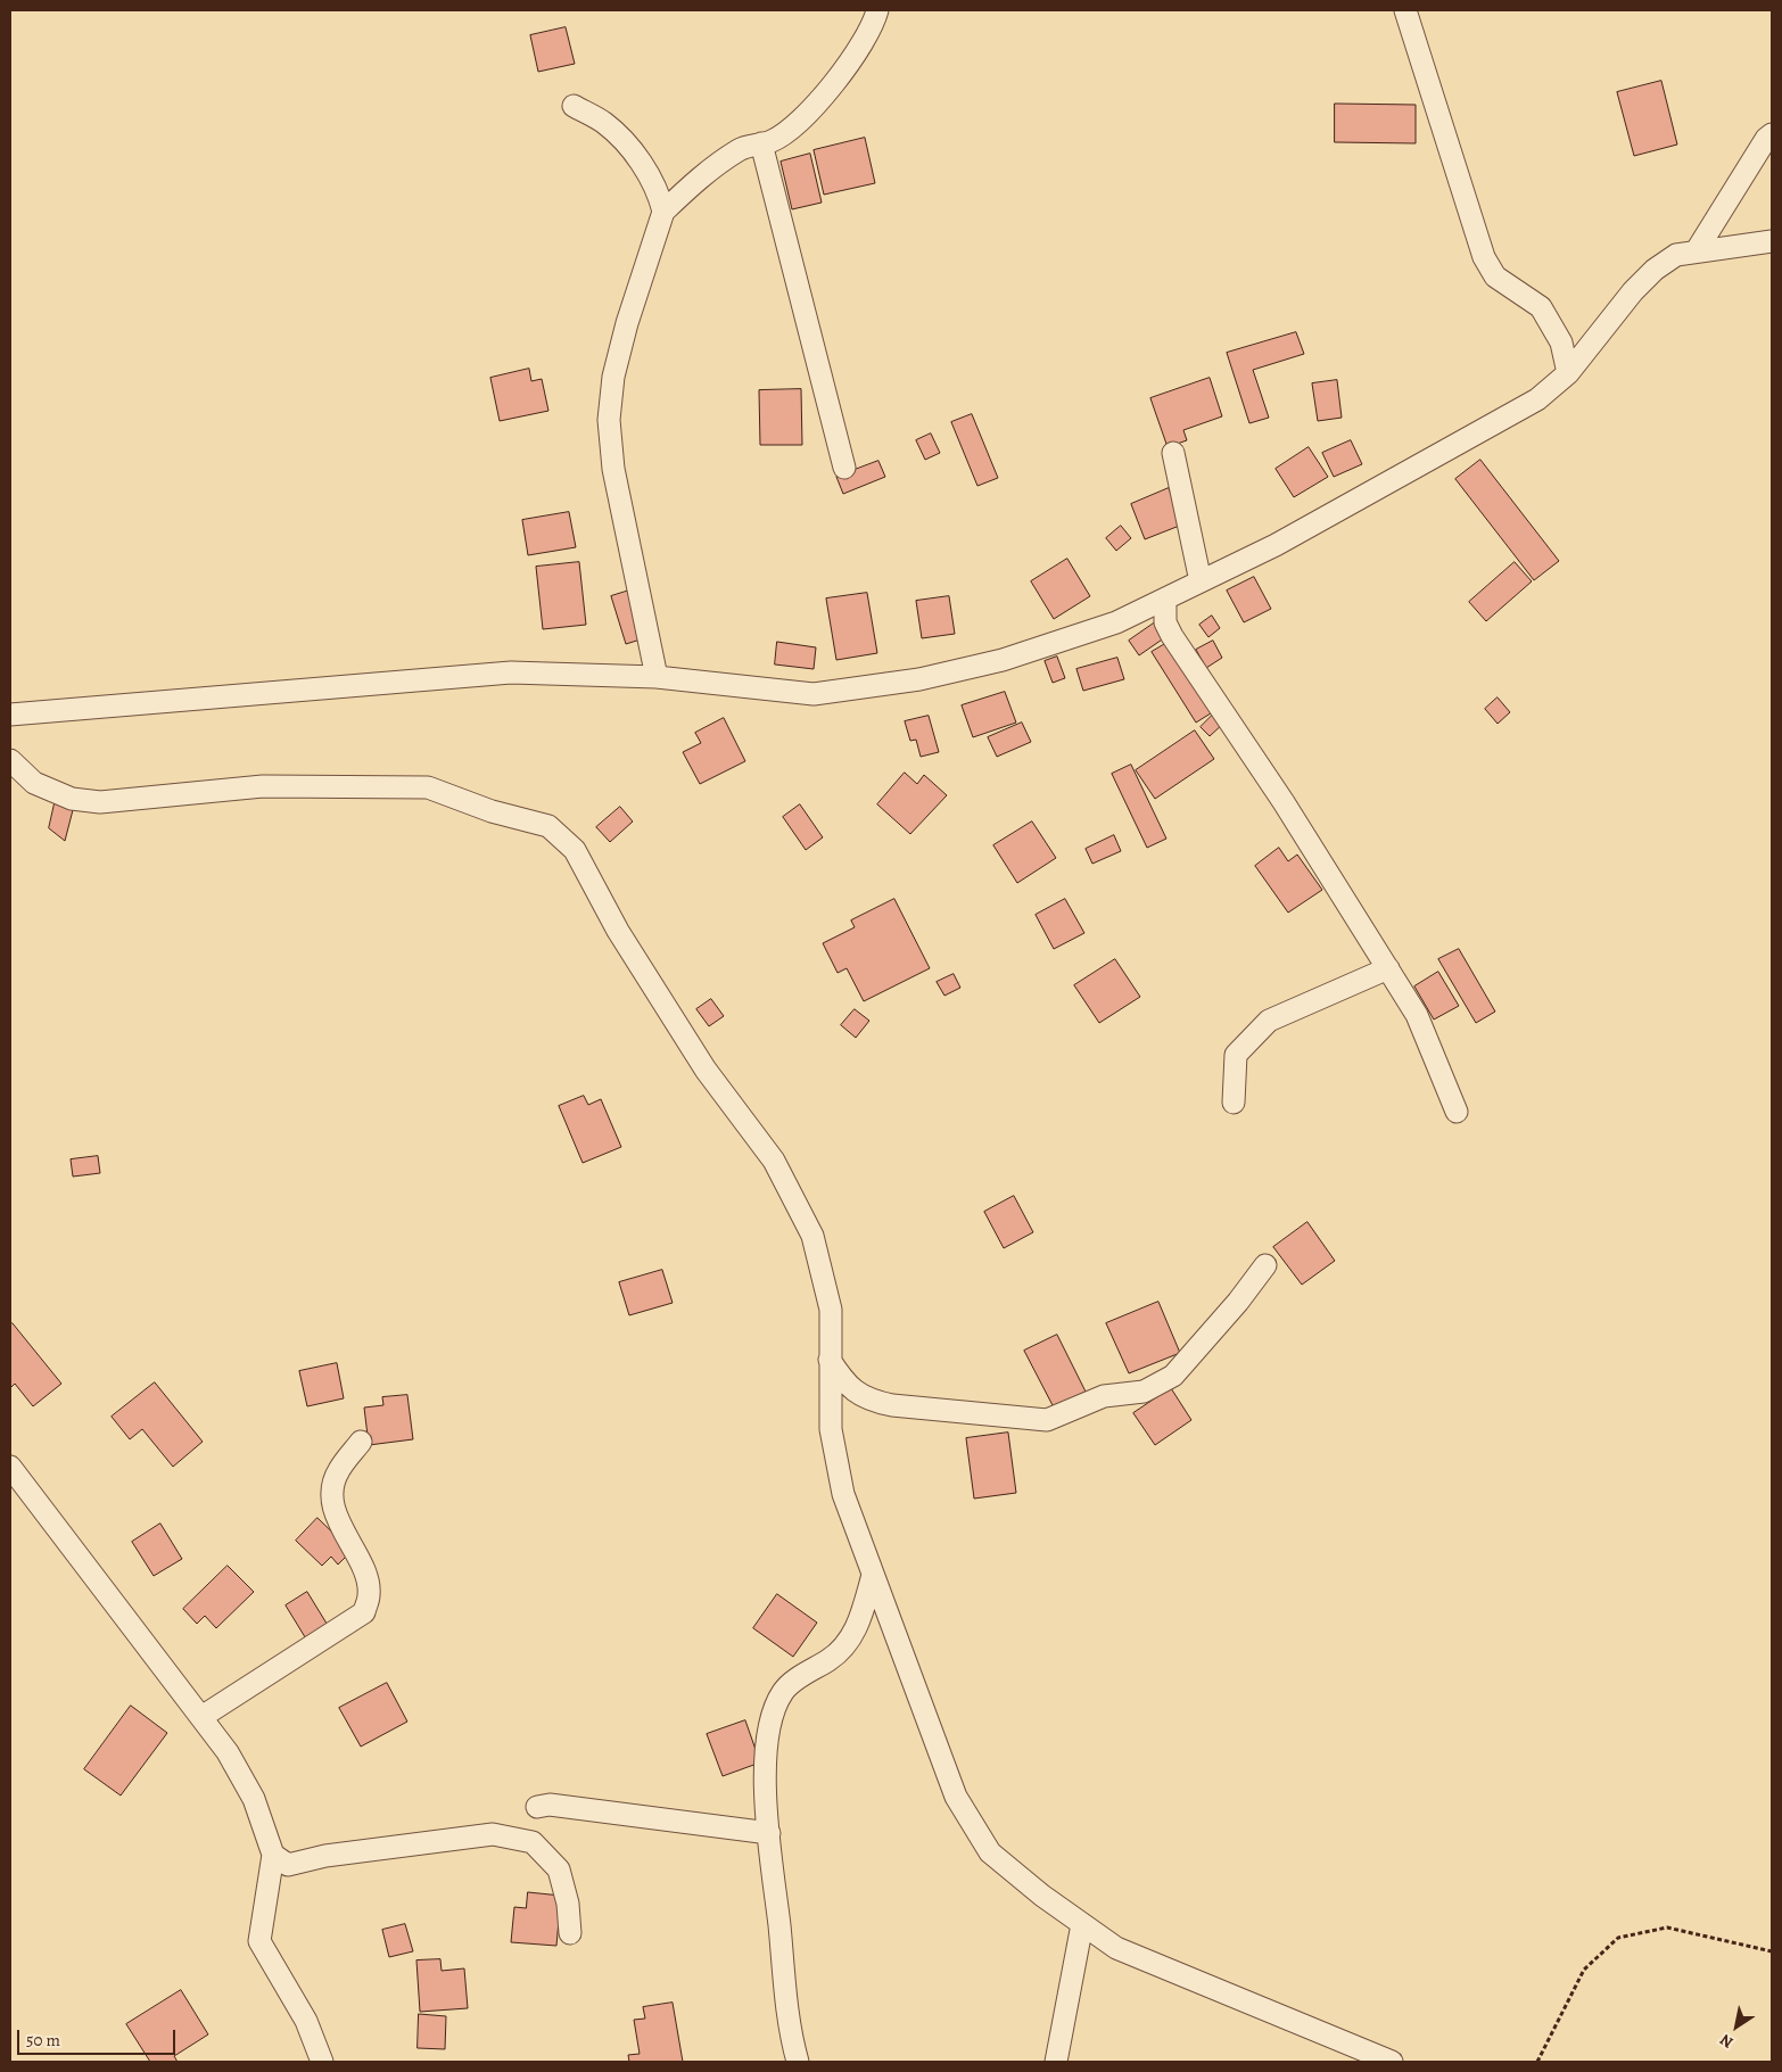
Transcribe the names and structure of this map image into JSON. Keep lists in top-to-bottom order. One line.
{"scale_bar":"50 m","north":"bottom left"}
